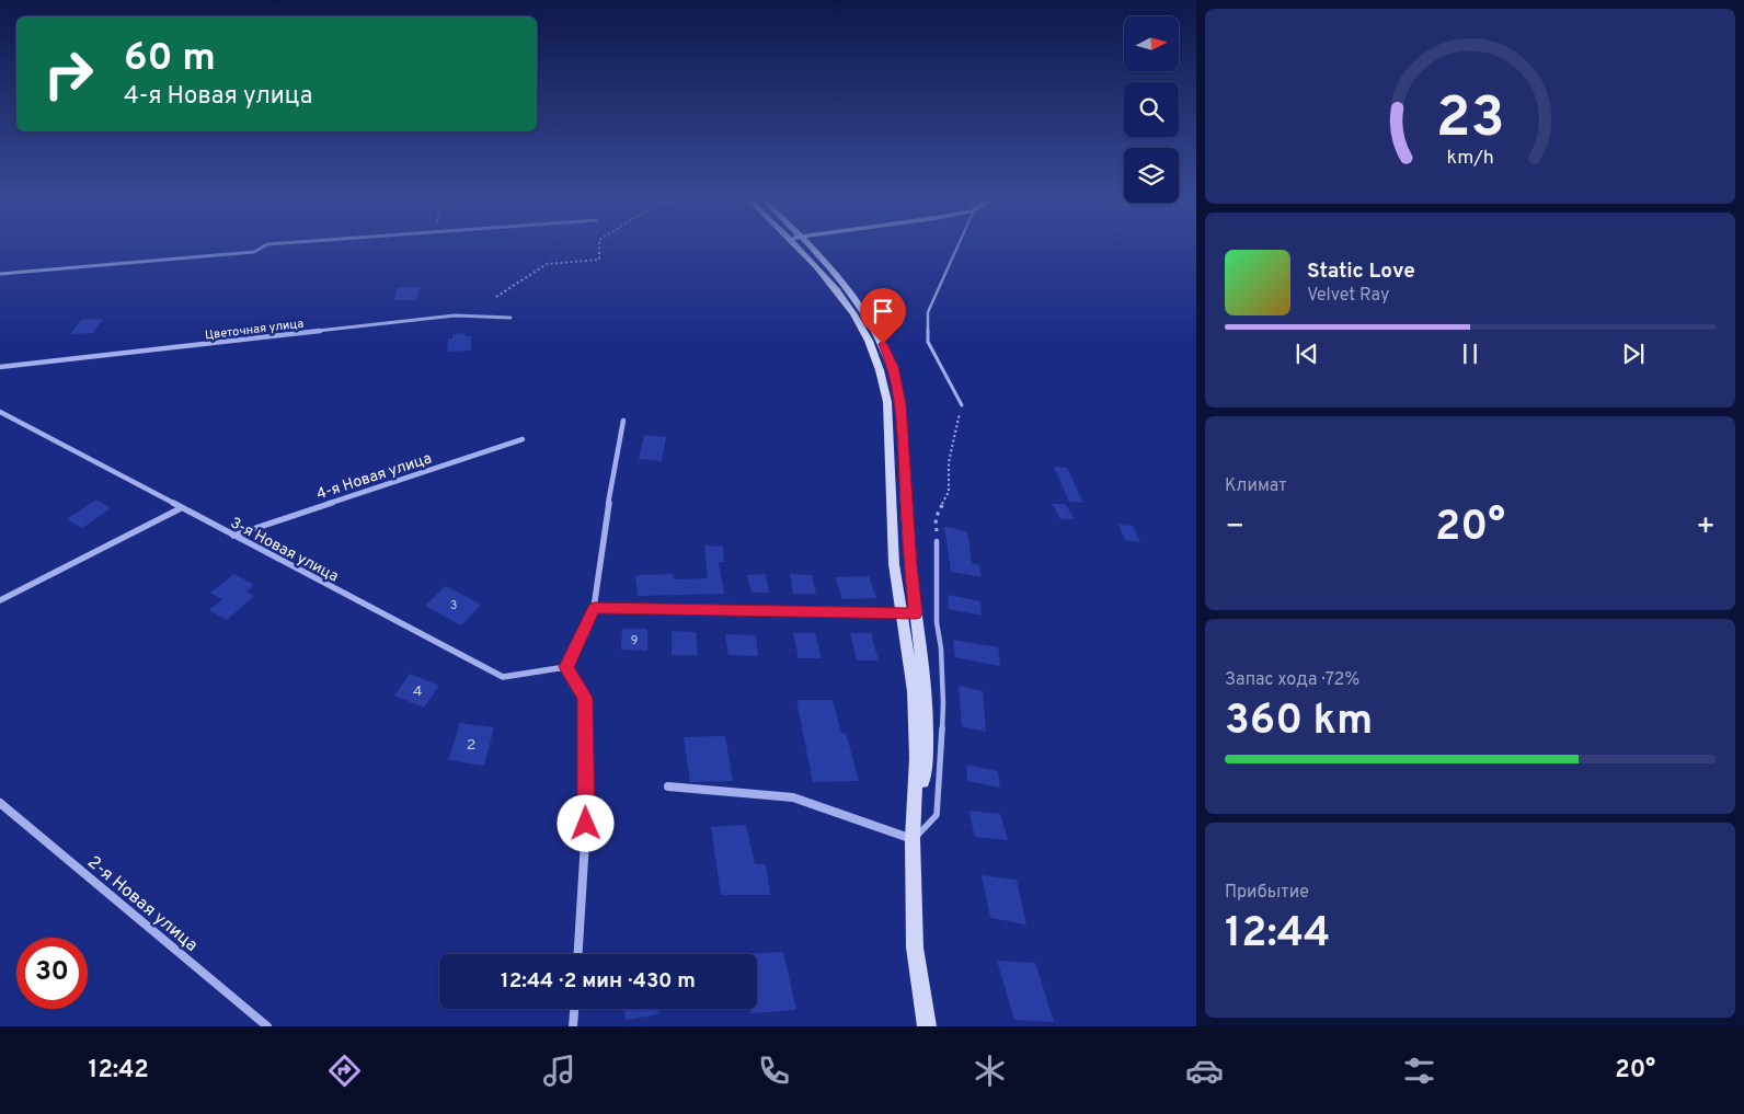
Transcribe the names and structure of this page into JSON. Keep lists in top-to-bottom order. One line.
{"streets":{"street":["Цветочная улица","4-я Новая улица","3-я Новая улица","2-я Новая улица"]},"crossings":[["4-я Новая улица","3-я Новая улица"]],"house_numbers":["3","9","4","2"],"north":"right","page":{"turn":["60 m","4-я Новая улица"],"song":["Static Love","Velvet Ray"],"tile":["Климат",["Запас хода · 72%","360 km"],["Прибытие","12:44"]],"heat":["−","20°","+"],"limit":"30","trip":"12:44 · 2 мин · 430 m","tabs":["12:42","20°"],"gauge":["23","km/h"]}}
